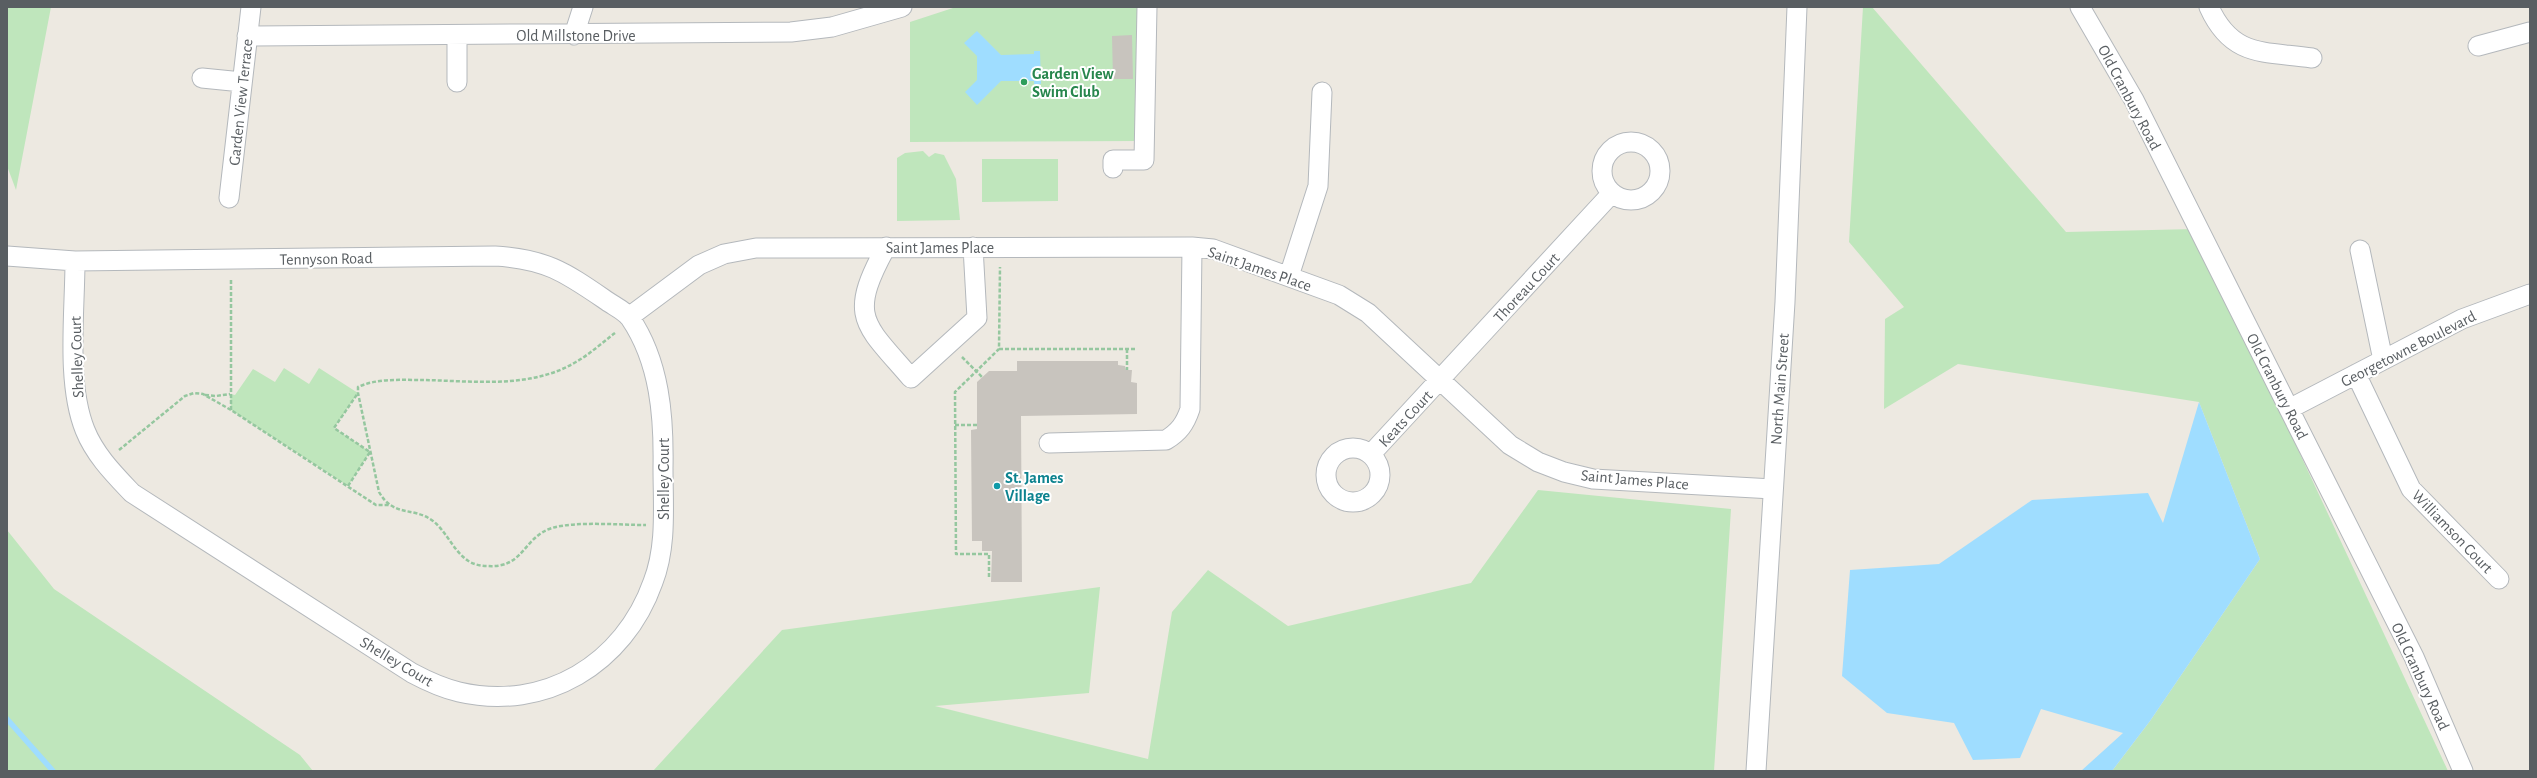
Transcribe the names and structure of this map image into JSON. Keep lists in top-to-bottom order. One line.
{"streets":{"street":["Old Millstone Drive","Old Cranbury Road","Garden View Terrace","Saint James Place","Tennyson Road","Thoreau Court","Georgetowne Boulevard","Shelley Court","North Main Street","Keats Court","Williamson Court"]},"crossings":[["Old Millstone Drive","Garden View Terrace"],["Old Cranbury Road","Georgetowne Boulevard"],["Saint James Place","Tennyson Road"],["Saint James Place","Thoreau Court"],["Saint James Place","Shelley Court"],["Saint James Place","North Main Street"],["Saint James Place","Keats Court"],["Tennyson Road","Shelley Court"],["Thoreau Court","Keats Court"],["Georgetowne Boulevard","Williamson Court"]],"places":["Garden View Swim Club","St. James Village"]}
